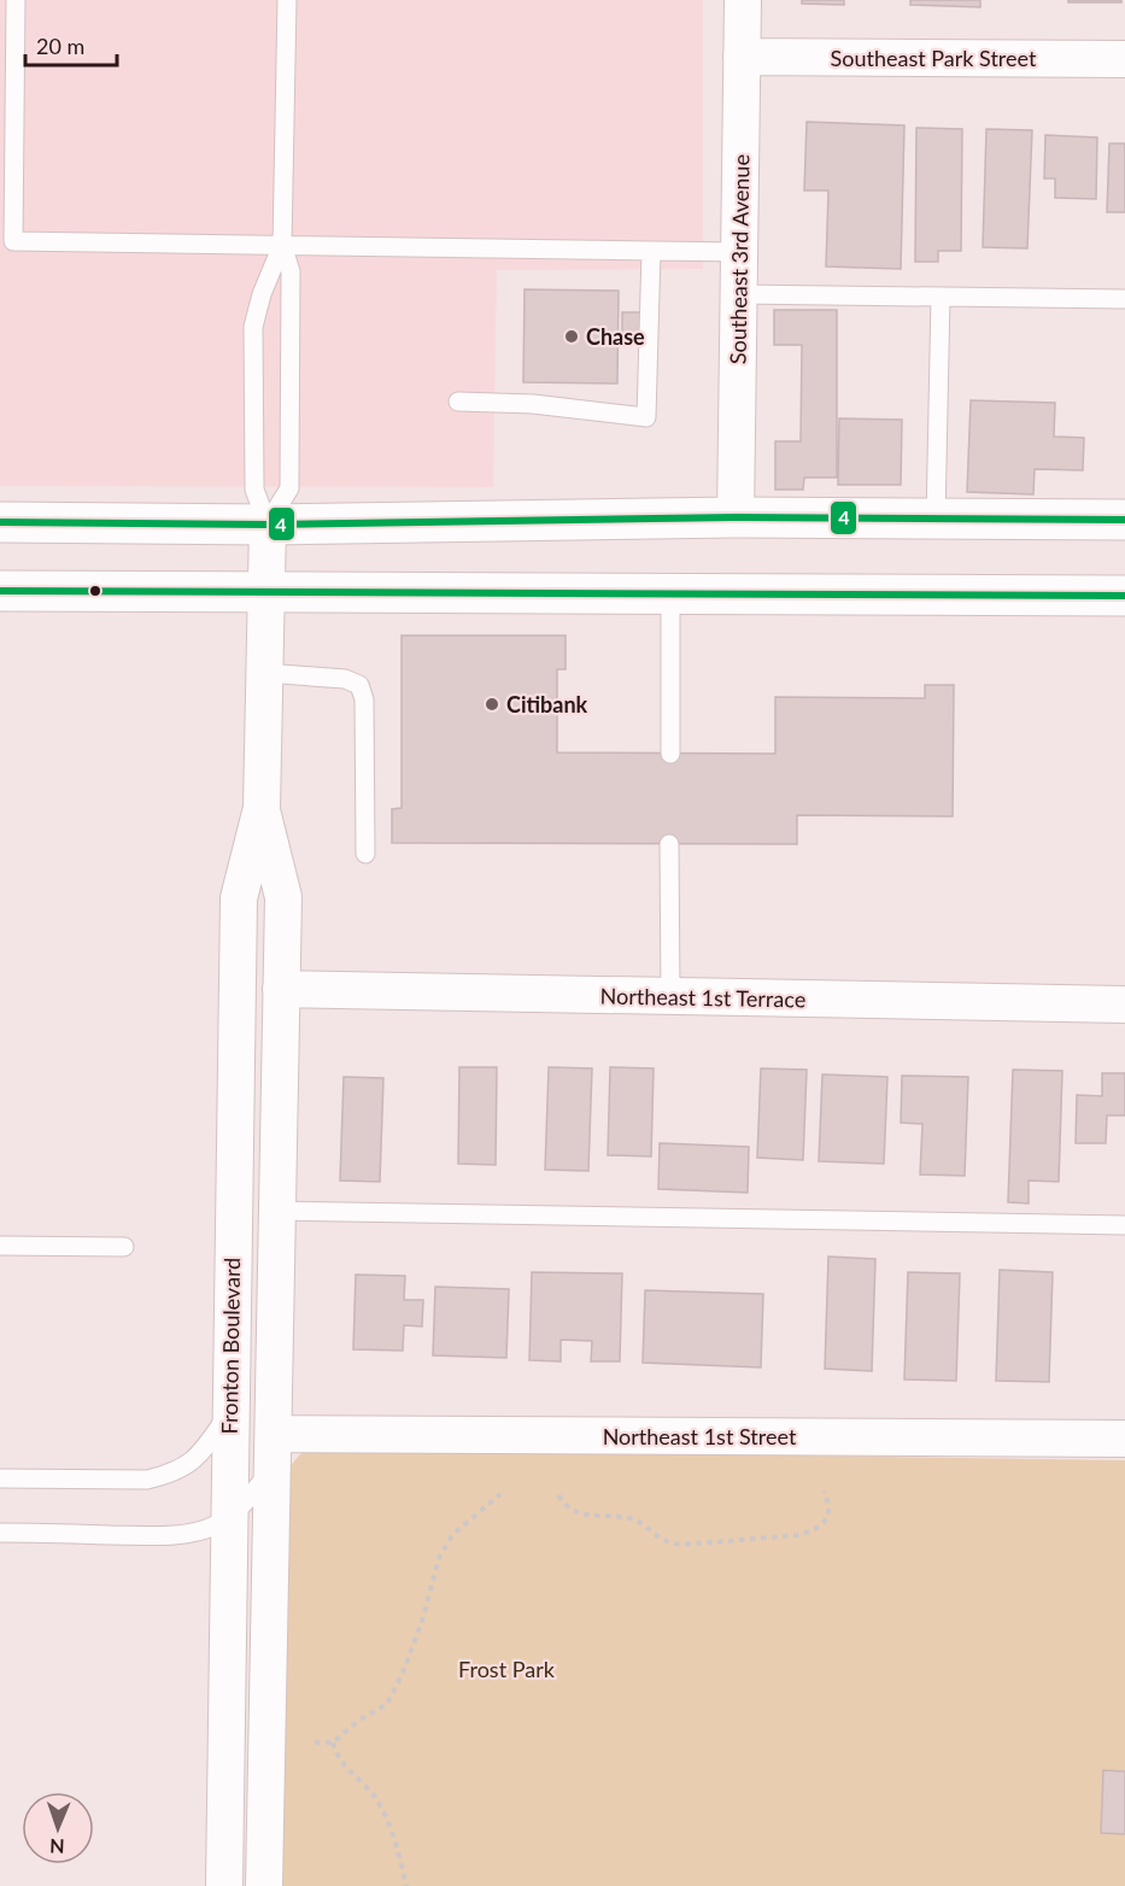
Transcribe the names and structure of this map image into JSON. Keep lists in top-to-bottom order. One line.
{"streets":{"street":["Southeast Park Street","Southeast 3rd Avenue","Northeast 1st Terrace","Fronton Boulevard","Northeast 1st Street"]},"crossings":[["Southeast Park Street","Southeast 3rd Avenue"],["Northeast 1st Terrace","Fronton Boulevard"],["Fronton Boulevard","Northeast 1st Street"]],"parks":["Frost Park"],"places":["Chase","Citibank"],"lines":["transit line 4"],"scale_bar":"20 m","north":"bottom"}
